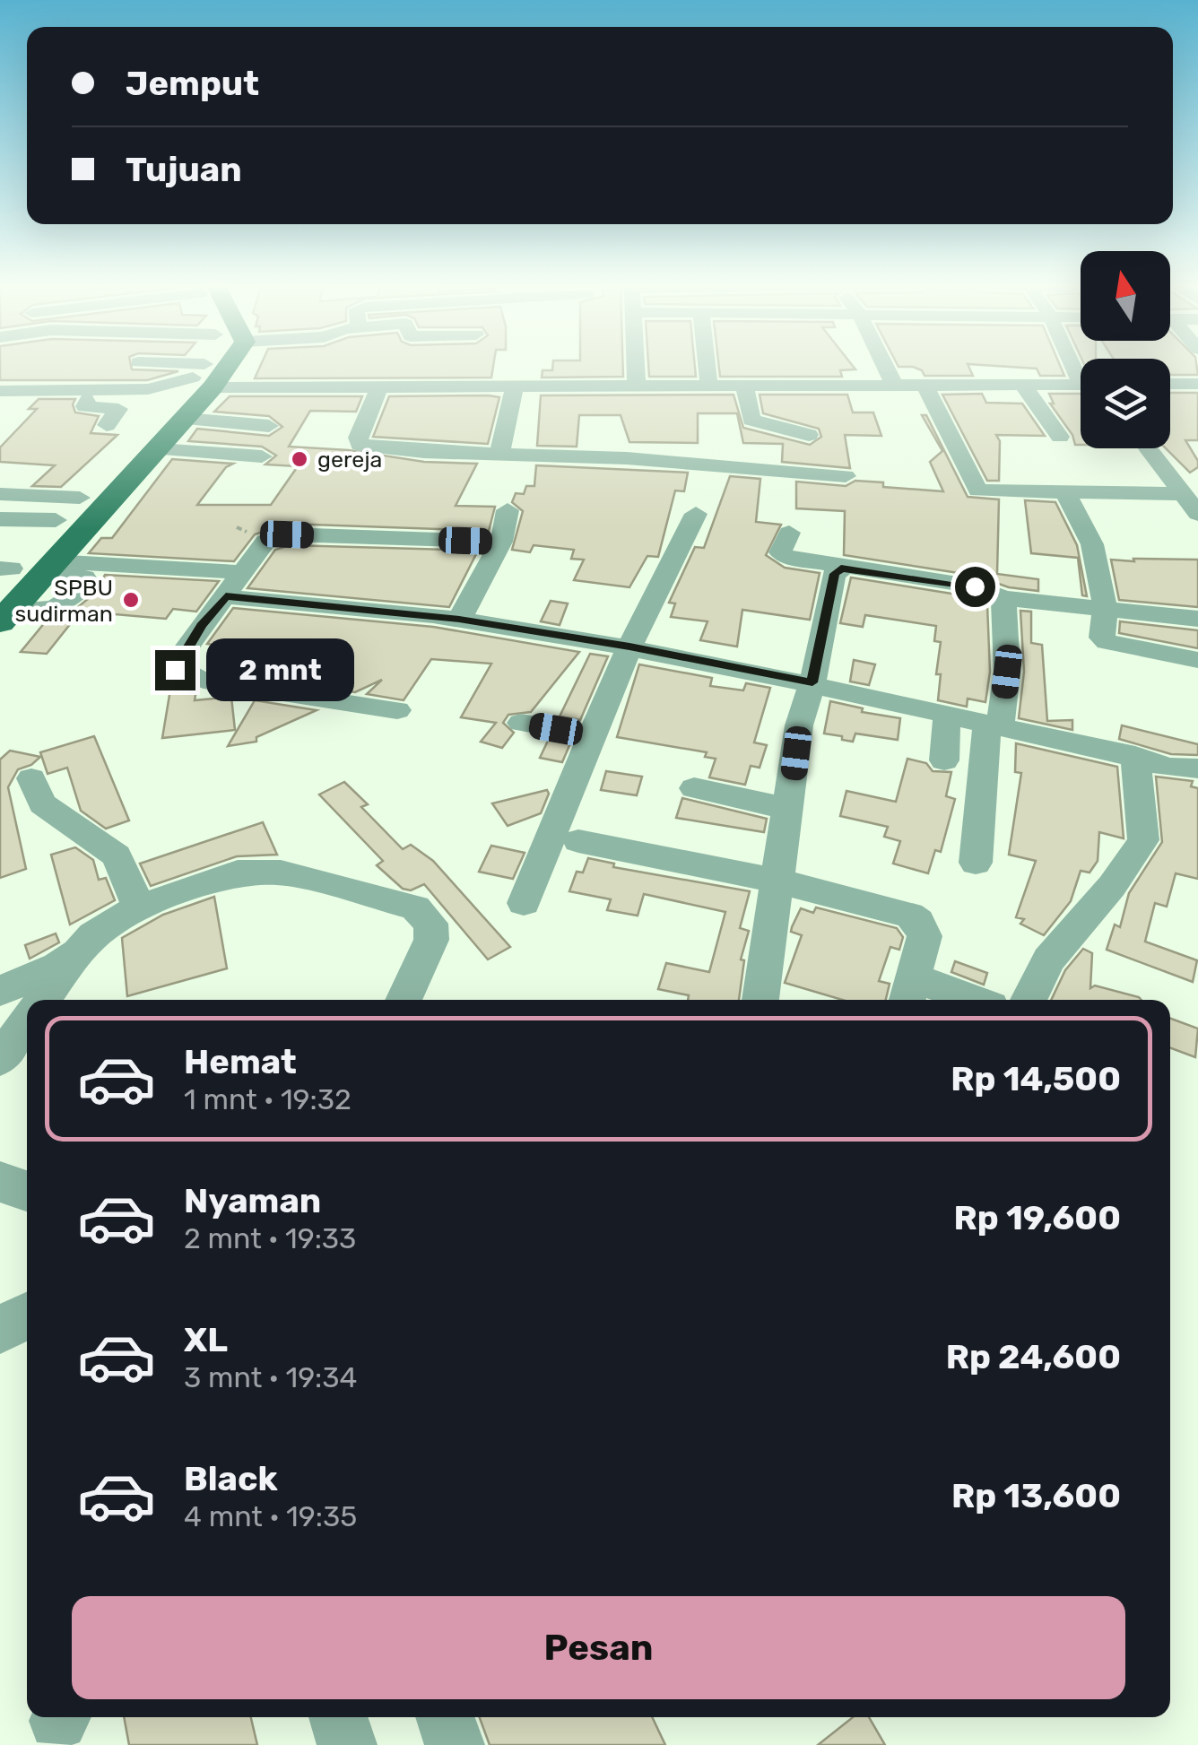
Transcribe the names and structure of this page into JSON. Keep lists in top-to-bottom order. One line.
{"places":["gereja","SPBU sudirman"],"north":"top","page":{"banner":["Jemput","Tujuan"],"bubble":"2 mnt","list":[{"name":"Hemat","note":"1 mnt · 19:32","value":"Rp 14,500"},{"name":"Nyaman","note":"2 mnt · 19:33","value":"Rp 19,600"},{"name":"XL","note":"3 mnt · 19:34","value":"Rp 24,600"},{"name":"Black","note":"4 mnt · 19:35","value":"Rp 13,600"}],"buttons":"Pesan"}}
